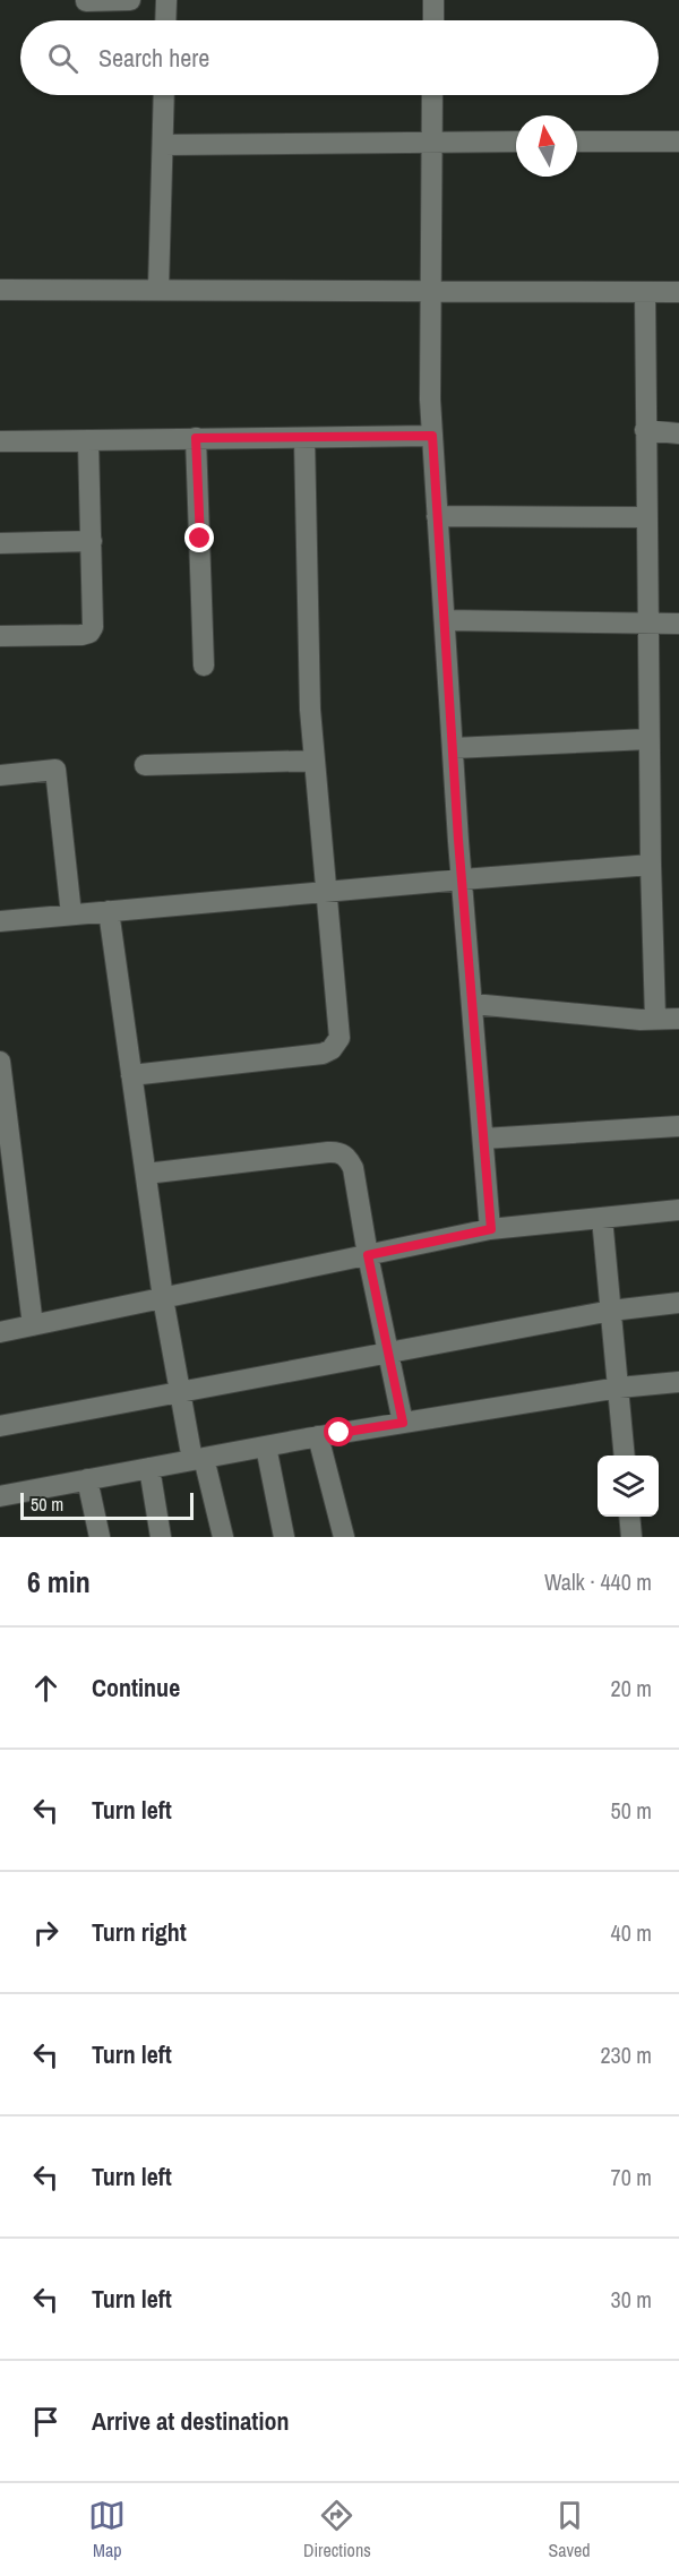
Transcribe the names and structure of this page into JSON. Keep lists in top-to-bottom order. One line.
{"scale_bar":"50 m","north":"top","page":{"search":"Search here","scale":"50 m","heading":["6 min","Walk · 440 m"],"list":[["Continue","20 m"],["Turn left","50 m"],["Turn right","40 m"],["Turn left","230 m"],["Turn left","70 m"],["Turn left","30 m"],"Arrive at destination"],"nav":["Map","Directions","Saved"]}}
